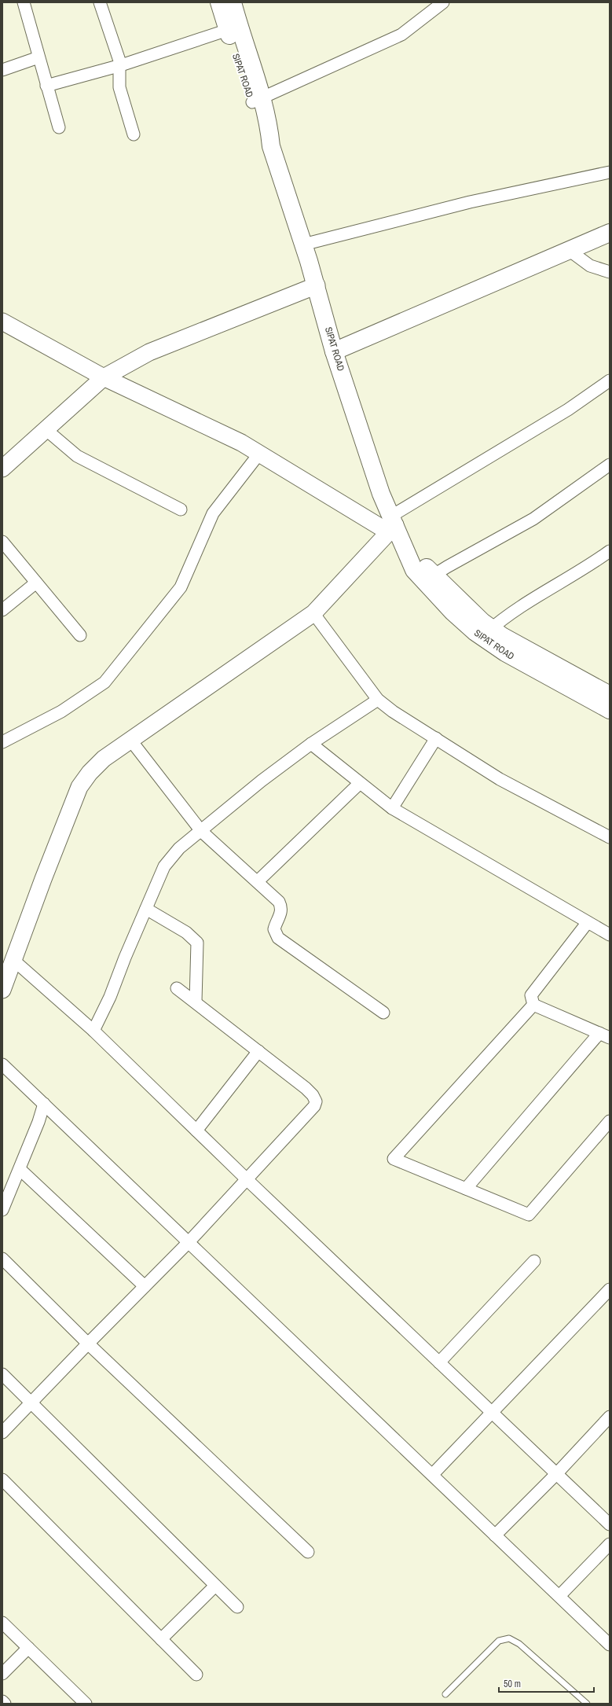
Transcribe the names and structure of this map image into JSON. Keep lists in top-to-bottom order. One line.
{"streets":{"main road":["SIPAT ROAD"]},"scale_bar":"50 m"}
